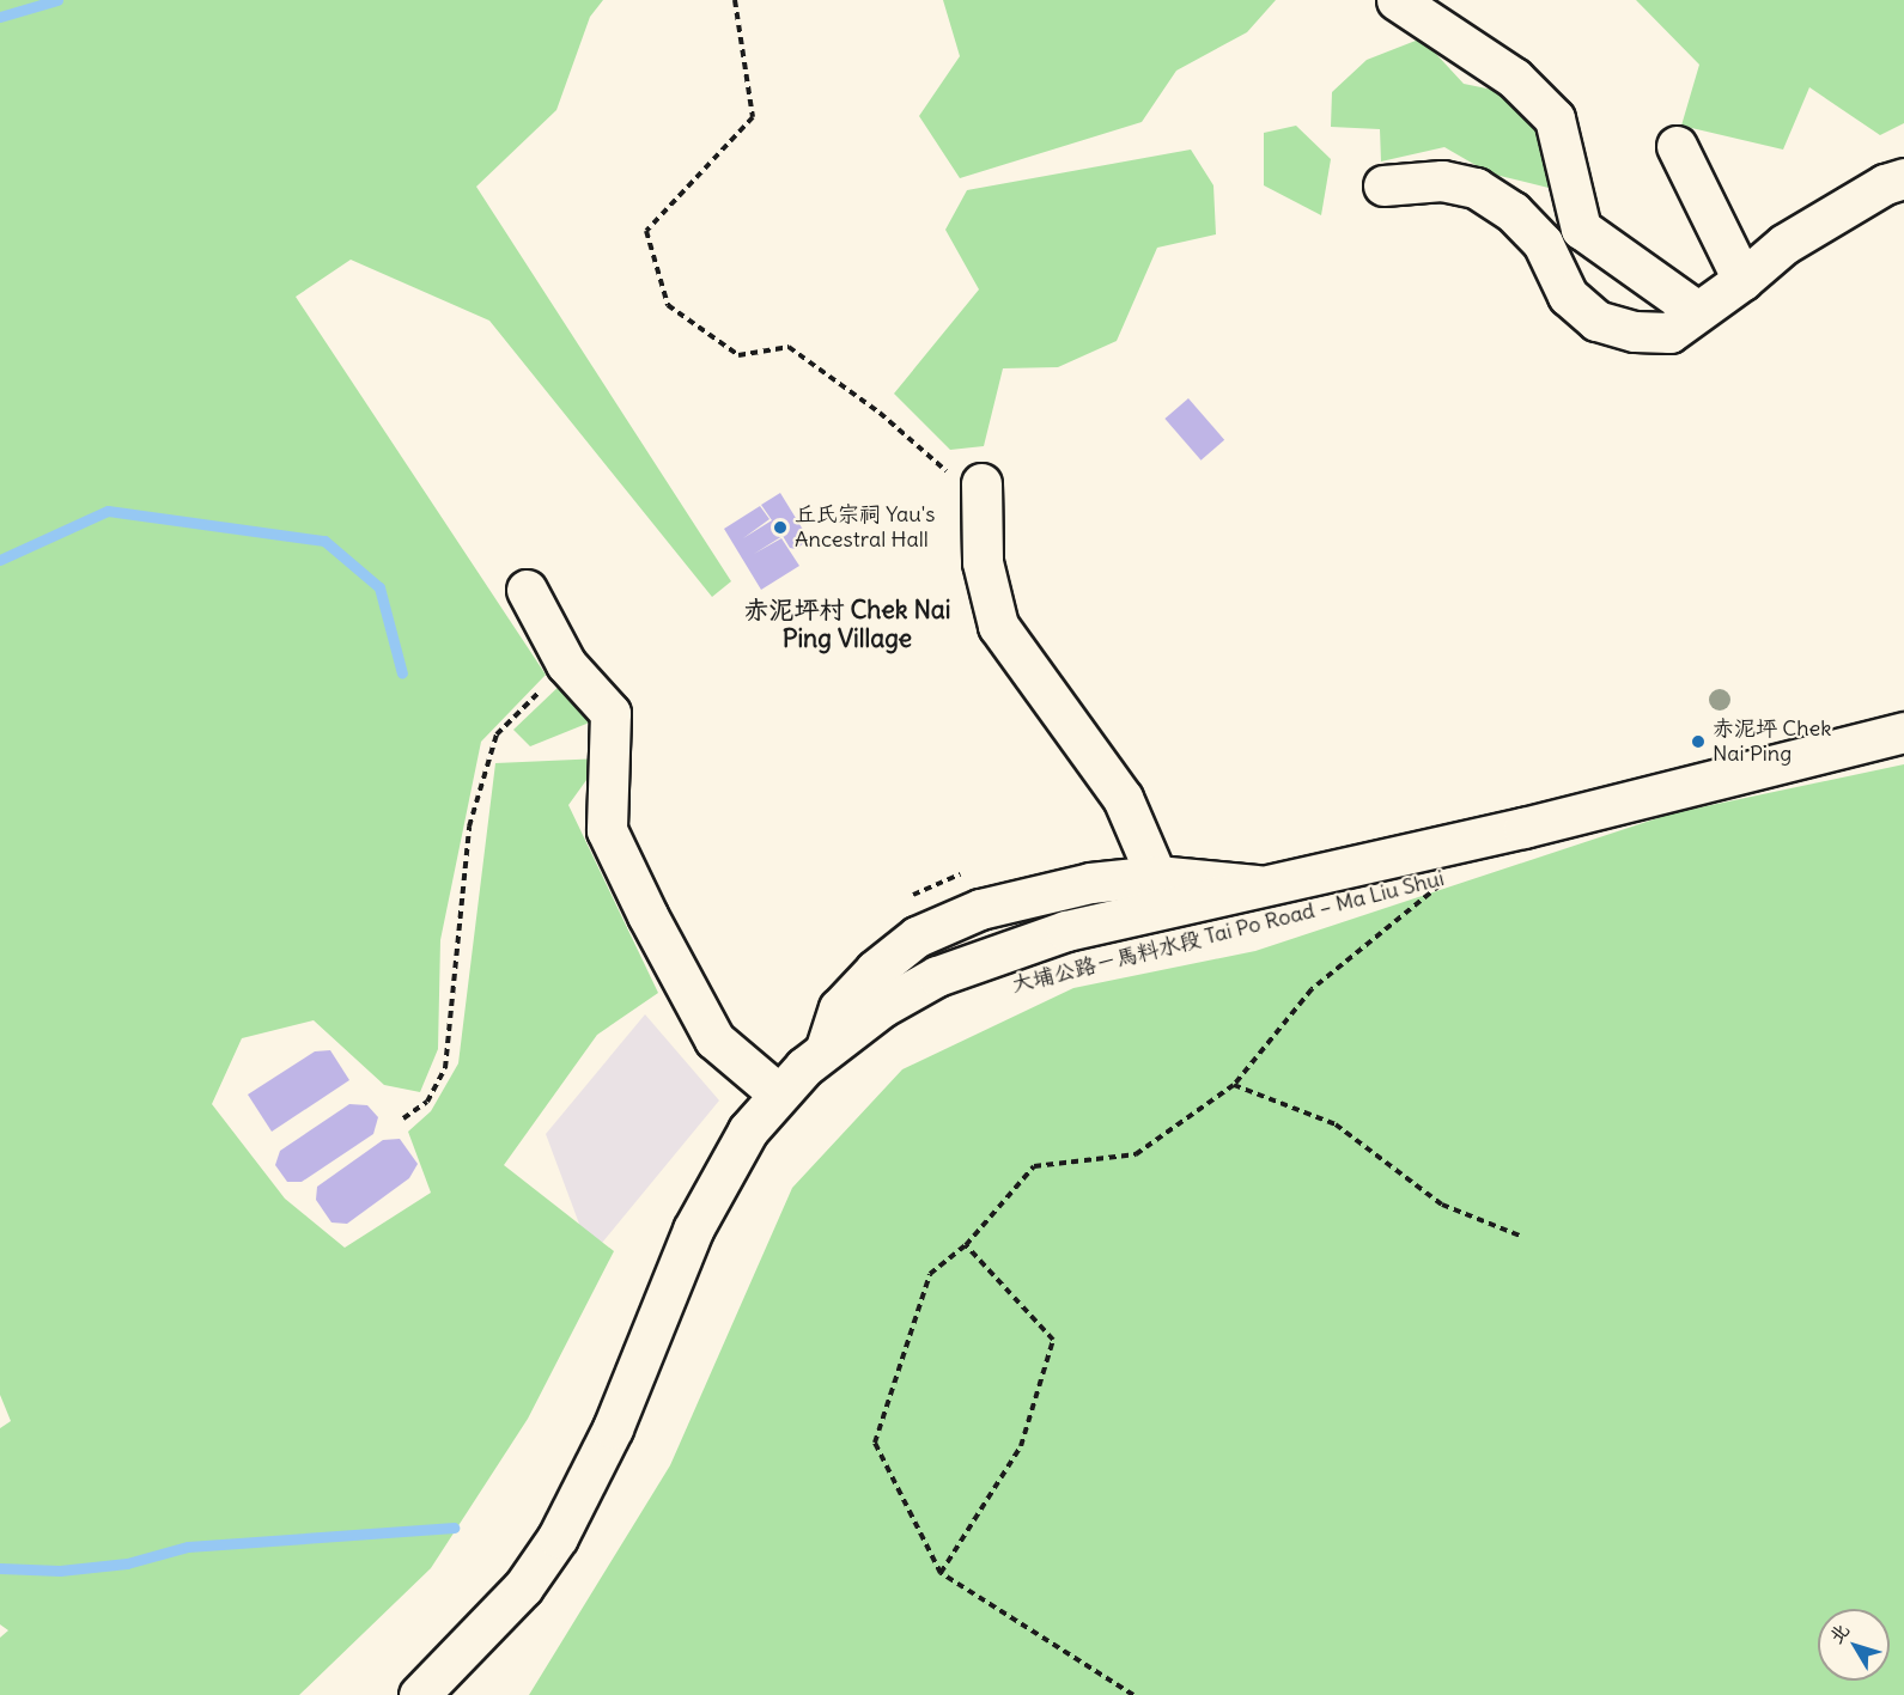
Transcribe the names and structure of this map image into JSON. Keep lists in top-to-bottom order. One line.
{"streets":{"street":["大埔公路－馬料水段 Tai Po Road – Ma Liu Shui"]},"districts":["赤泥坪村 Chek Nai Ping Village"],"places":["丘氏宗祠 Yau's Ancestral Hall","赤泥坪 Chek Nai Ping"],"north":"top left"}
